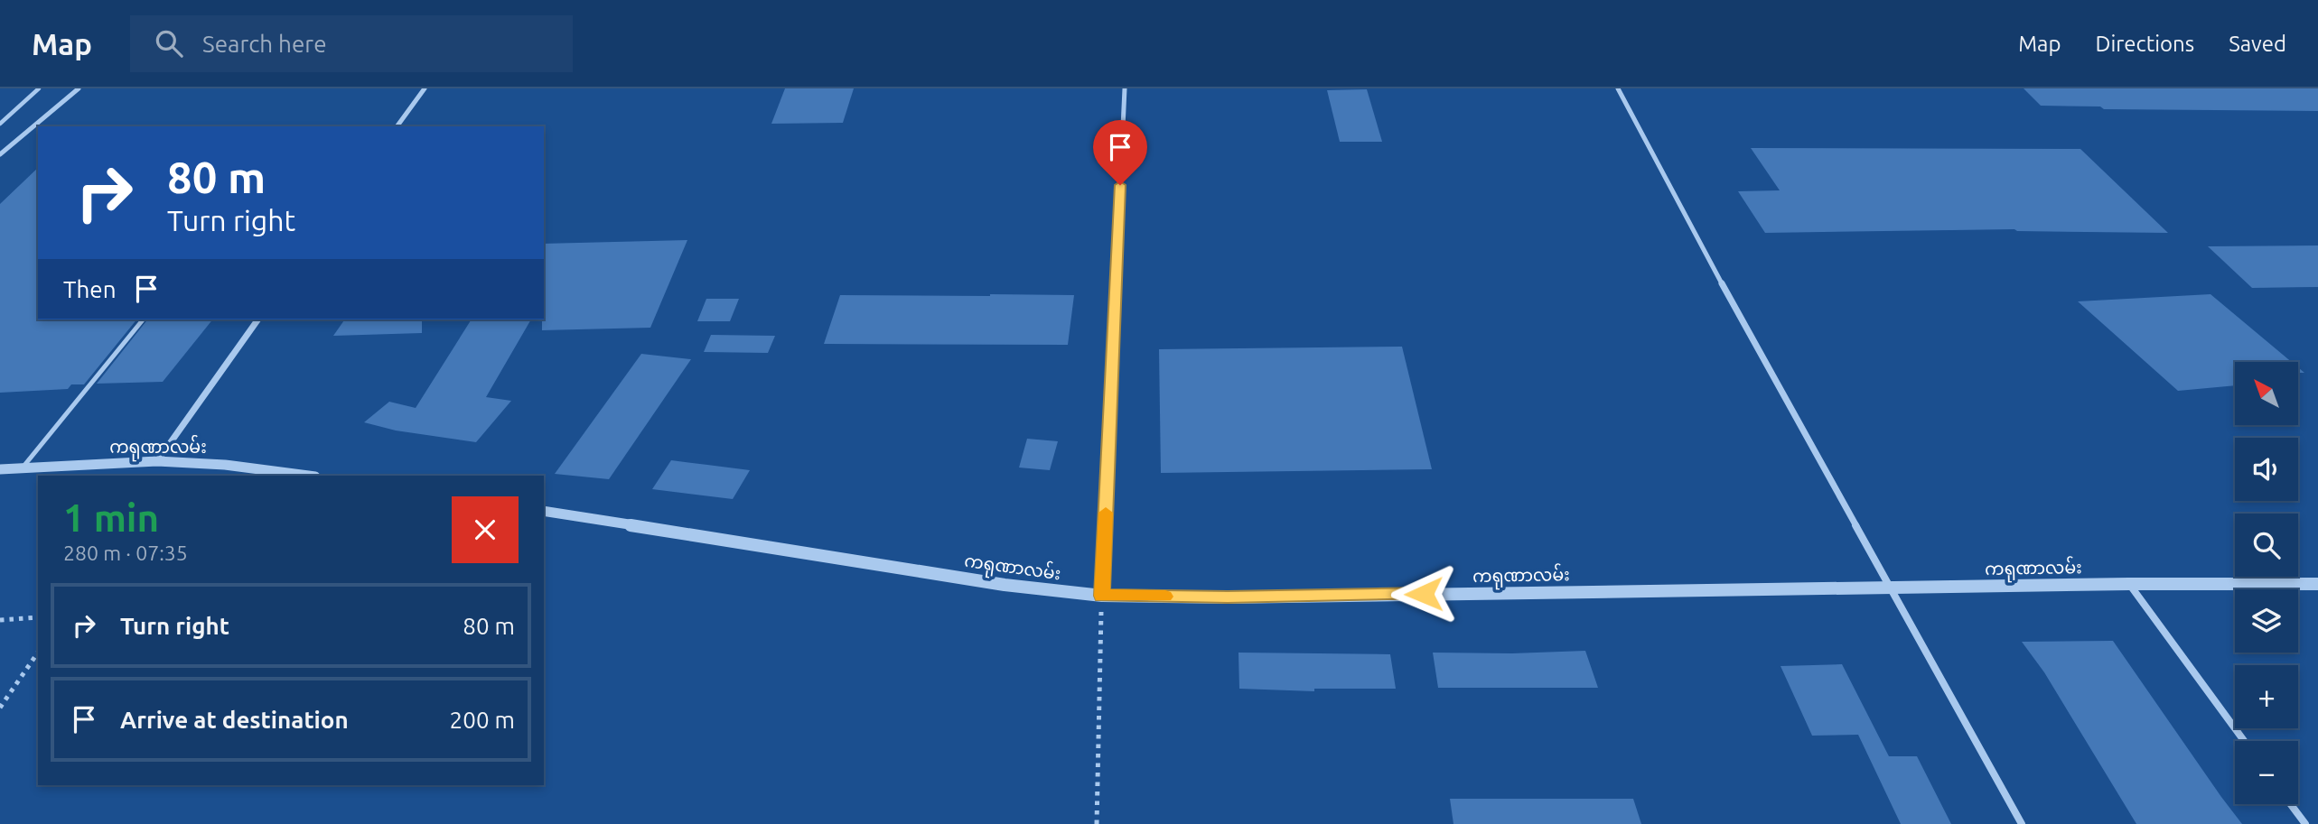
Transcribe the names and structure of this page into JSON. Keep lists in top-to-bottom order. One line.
{"streets":{"street":["ကရုဏာလမ်း"]},"north":"top left","page":{"header":"Map","search":"Search here","nav":["Map","Directions","Saved"],"turn":["80 m","Turn right"],"then":"Then","map_buttons":["+","−"],"heading":["1 min","280 m · 07:35"],"list":[{"name":"Turn right","value":"80 m"},{"name":"Arrive at destination","value":"200 m"}]}}
